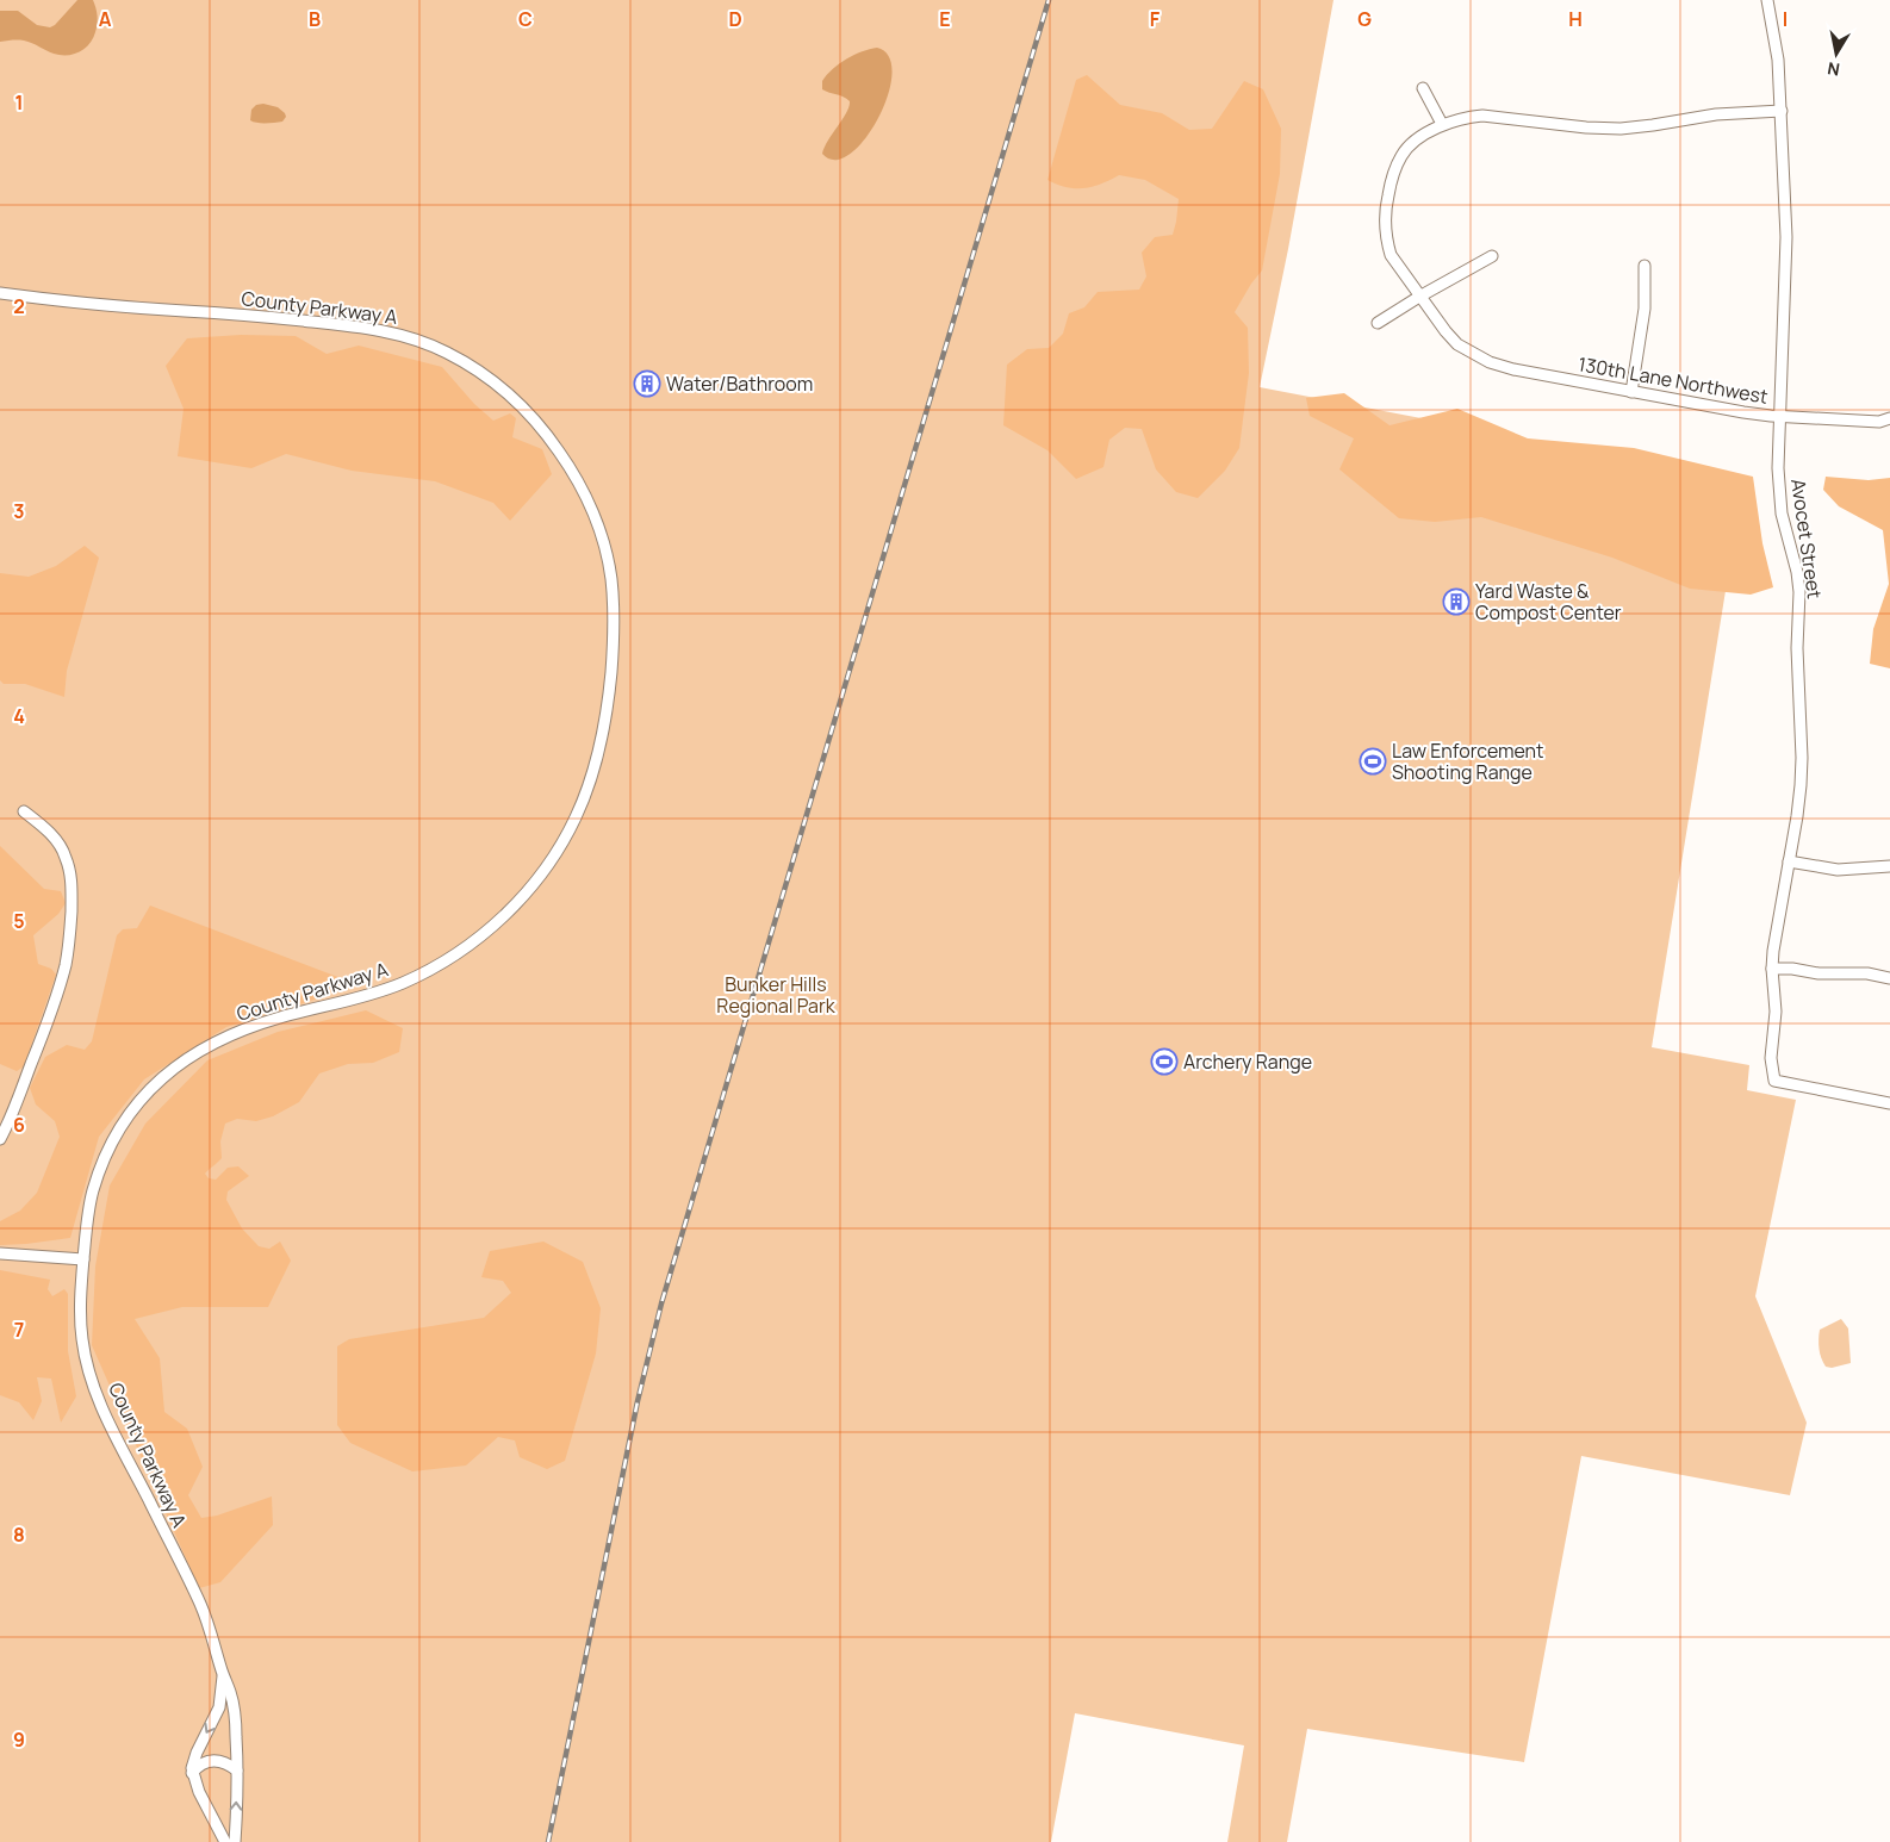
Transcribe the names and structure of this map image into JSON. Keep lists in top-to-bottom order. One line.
{"streets":{"street":["County Parkway A","130th Lane Northwest","Avocet Street"]},"crossings":[["130th Lane Northwest","Avocet Street"]],"parks":["Bunker Hills Regional Park"],"places":{"building":["Water/Bathroom","Yard Waste & Compost Center"],"sports":["Law Enforcement Shooting Range","Archery Range"]},"north":"bottom","grid":{"columns":["A","B","C","D","E","F","G","H","I"],"rows":["1","2","3","4","5","6","7","8","9"]}}
